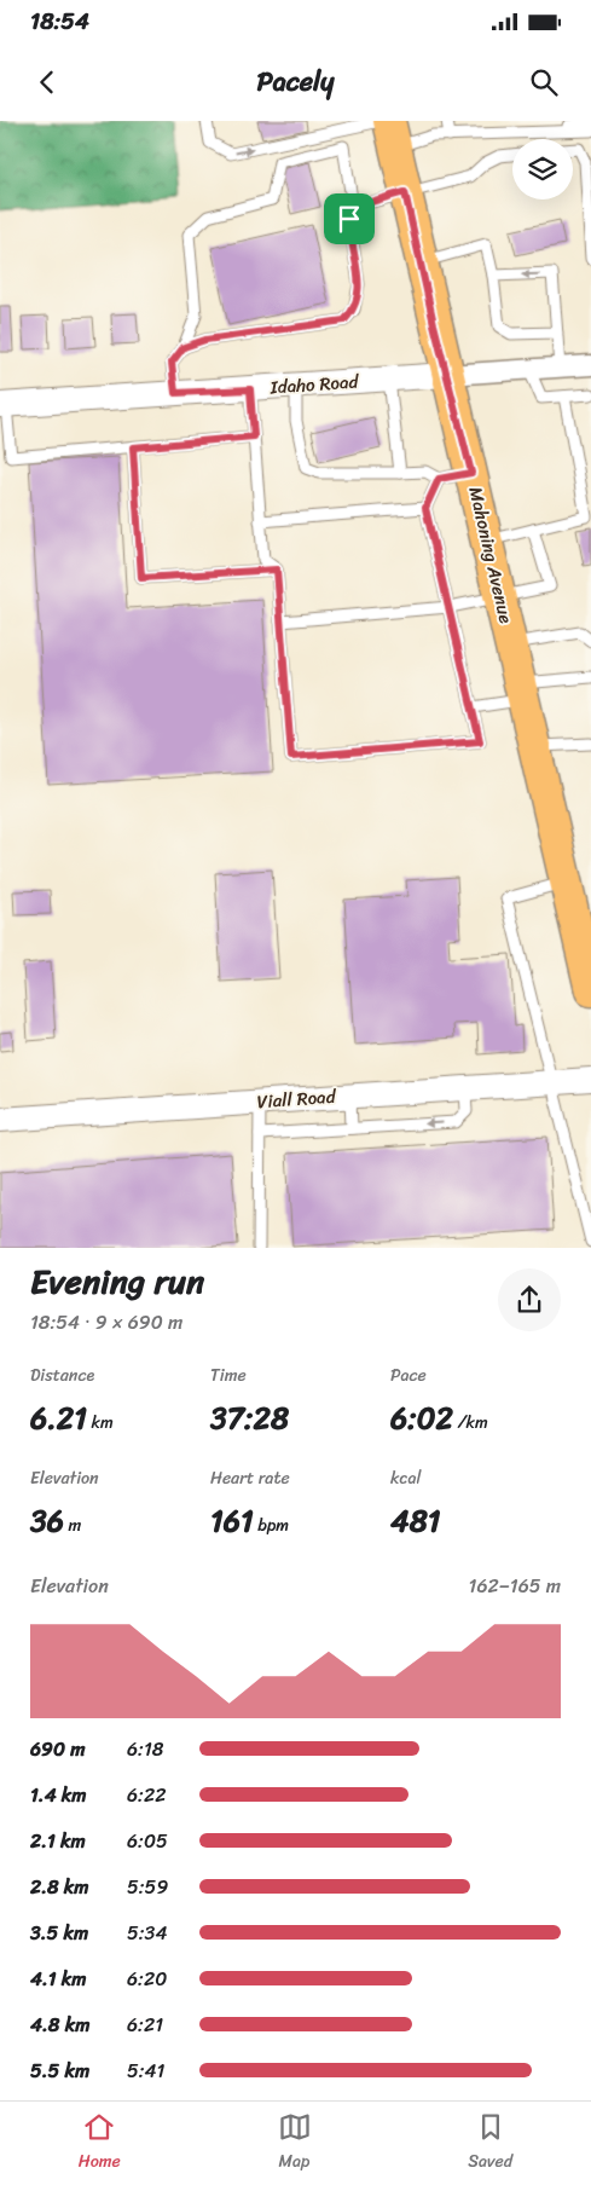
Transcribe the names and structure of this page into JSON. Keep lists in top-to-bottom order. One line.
{"streets":{"main road":["Mahoning Avenue"],"street":["Idaho Road","Viall Road"]},"crossings":[["Idaho Road","Mahoning Avenue"]],"page":{"status":"18:54","header":"Pacely","heading":["Evening run","18:54 · 9 × 690 m"],"stats":[["Distance","6.21 km"],["Time","37:28"],["Pace","6:02 /km"],["Elevation","36 m"],["Heart rate","161 bpm"],["kcal","481"]],"chart":["Elevation","162–165 m"],"list":[{"name":"690 m","note":"6:18"},{"name":"1.4 km","note":"6:22"},{"name":"2.1 km","note":"6:05"},{"name":"2.8 km","note":"5:59"},{"name":"3.5 km","note":"5:34"},{"name":"4.1 km","note":"6:20"},{"name":"4.8 km","note":"6:21"},{"name":"5.5 km","note":"5:41"}],"tabs":["Home","Map","Saved"]}}
